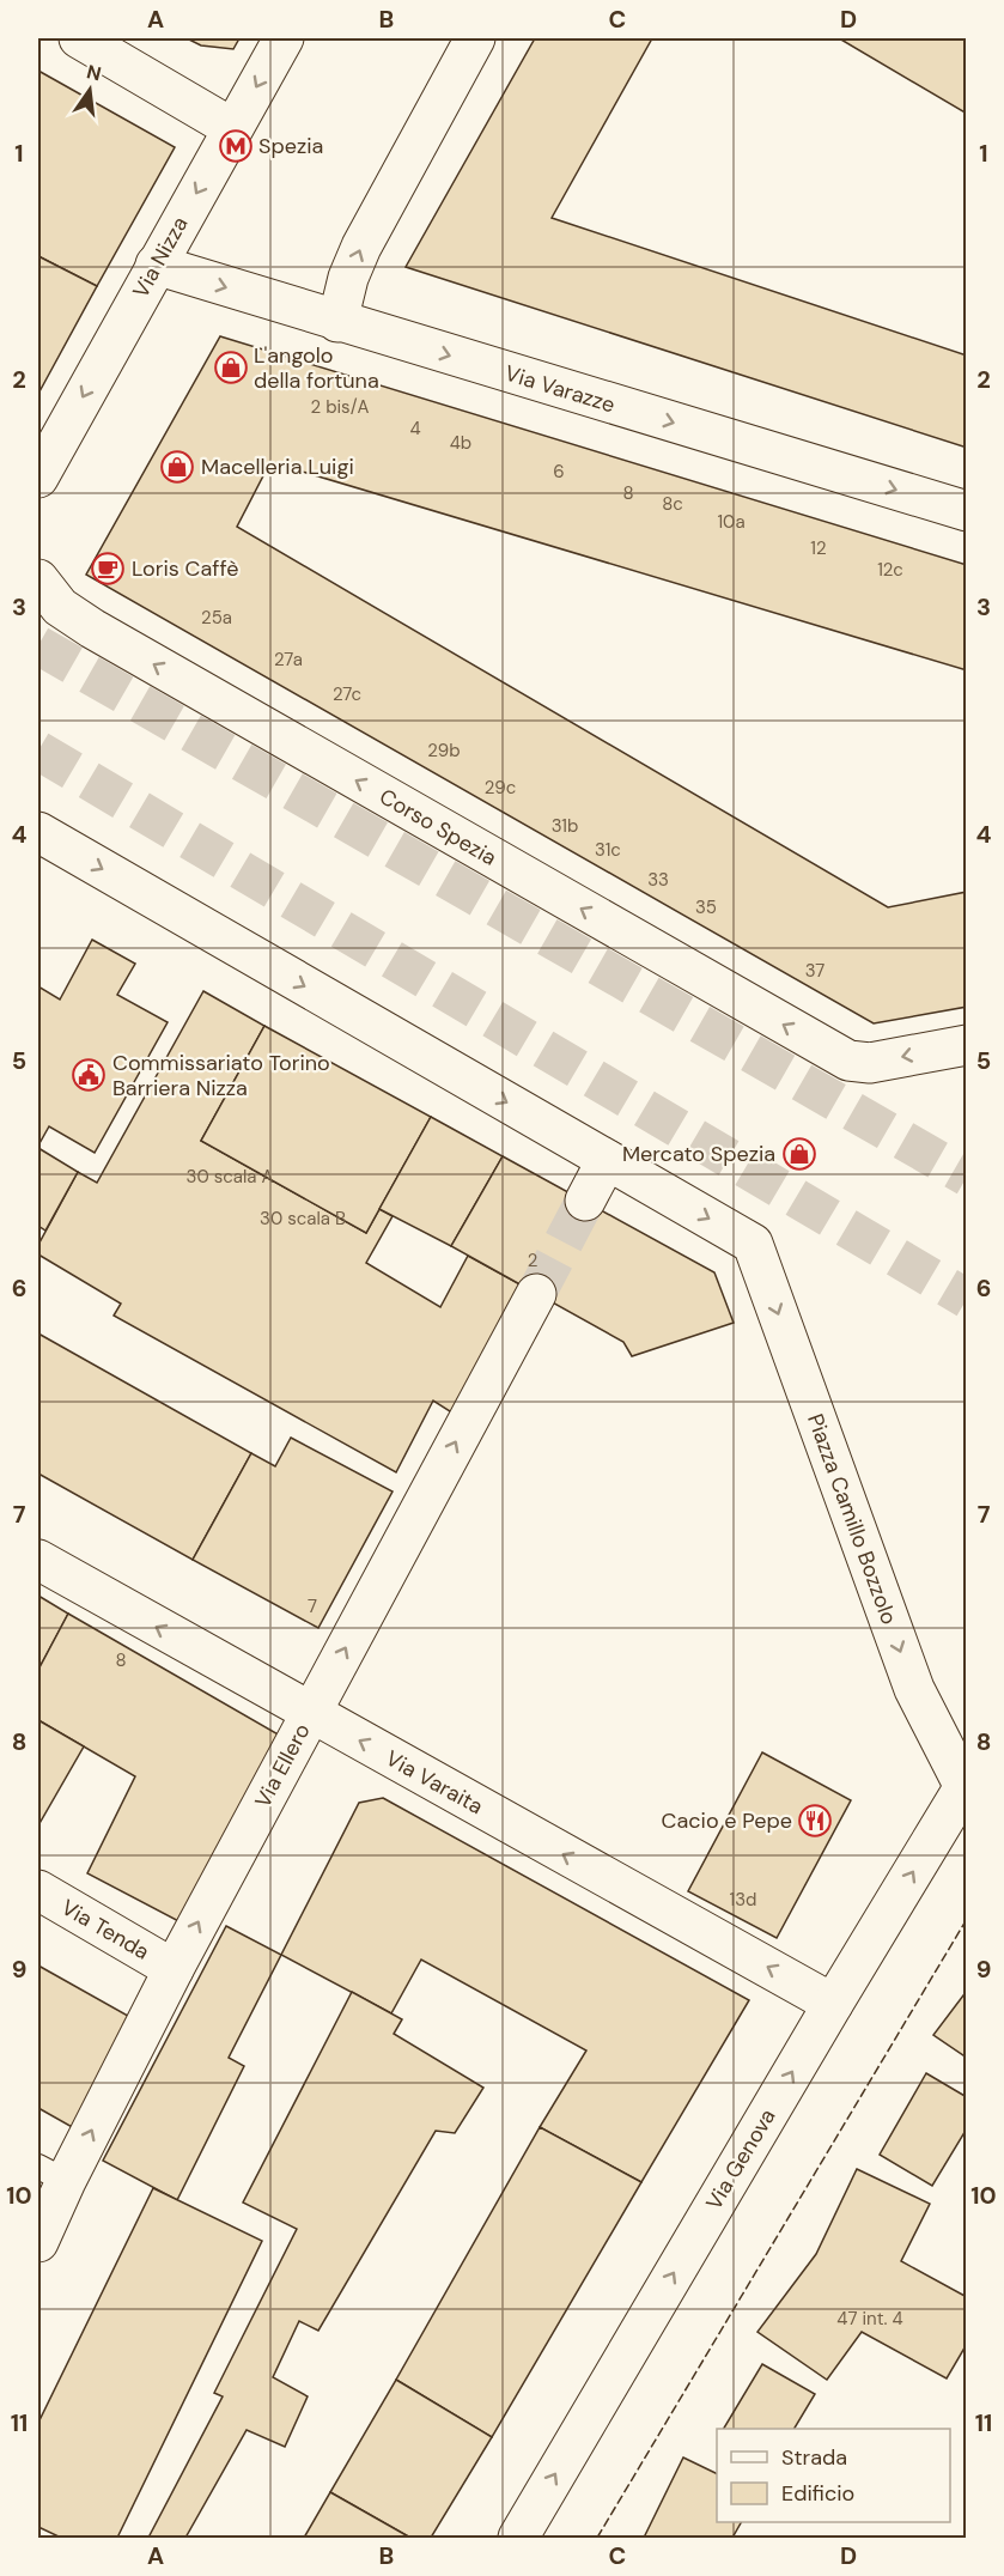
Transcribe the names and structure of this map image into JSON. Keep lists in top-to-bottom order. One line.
{"streets":{"street":["Via Nizza","Via Varazze","Corso Spezia","Piazza Camillo Bozzolo","Via Ellero","Via Varaita","Via Tenda","Via Genova"]},"crossings":[["Via Nizza","Via Varazze"],["Piazza Camillo Bozzolo","Via Genova"],["Via Ellero","Via Varaita"],["Via Ellero","Via Tenda"],["Via Varaita","Via Genova"]],"one_way":["Via Varazze","Piazza Camillo Bozzolo","Via Ellero","Via Varaita","Via Genova"],"places":{"metro station":["Spezia"],"shop":["L'angolo della fortuna","Macelleria Luigi","Mercato Spezia"],"cafe":["Loris Caffè"],"public building":["Commissariato Torino Barriera Nizza"],"restaurant":["Cacio e Pepe"]},"house_numbers":["2 bis/A","4","4b","6","8","8c","10a","12","12c","25a","27a","27c","29b","29c","31b","31c","33","35","37","30 scala A","30 scala B","2","7","8","13d","47 int. 4"],"legend":["Strada","Edificio"],"north":"top","grid":{"columns":["A","B","C","D"],"rows":["1","2","3","4","5","6","7","8","9","10","11"]}}
